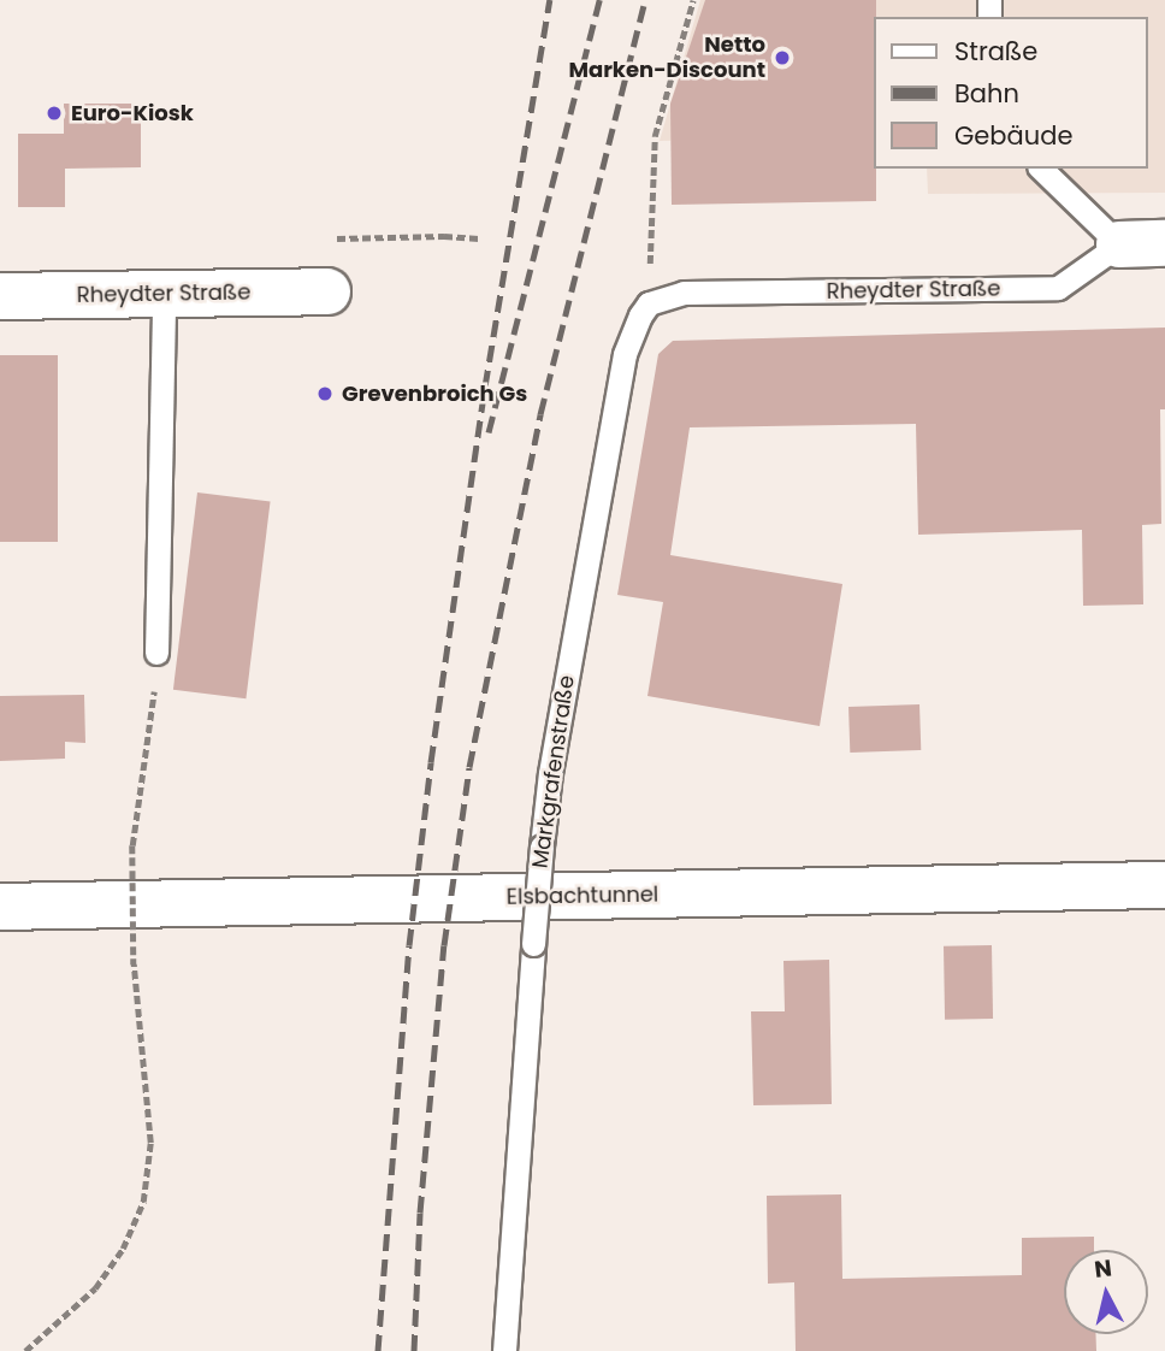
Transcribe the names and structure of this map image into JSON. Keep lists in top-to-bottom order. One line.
{"streets":{"main road":["Rheydter Straße","Elsbachtunnel"],"lane":["Markgrafenstraße"]},"crossings":[["Rheydter Straße","Markgrafenstraße"]],"places":["Netto Marken-Discount","Euro-Kiosk","Grevenbroich Gs"],"legend":["Straße","Bahn","Gebäude"],"north":"top"}
